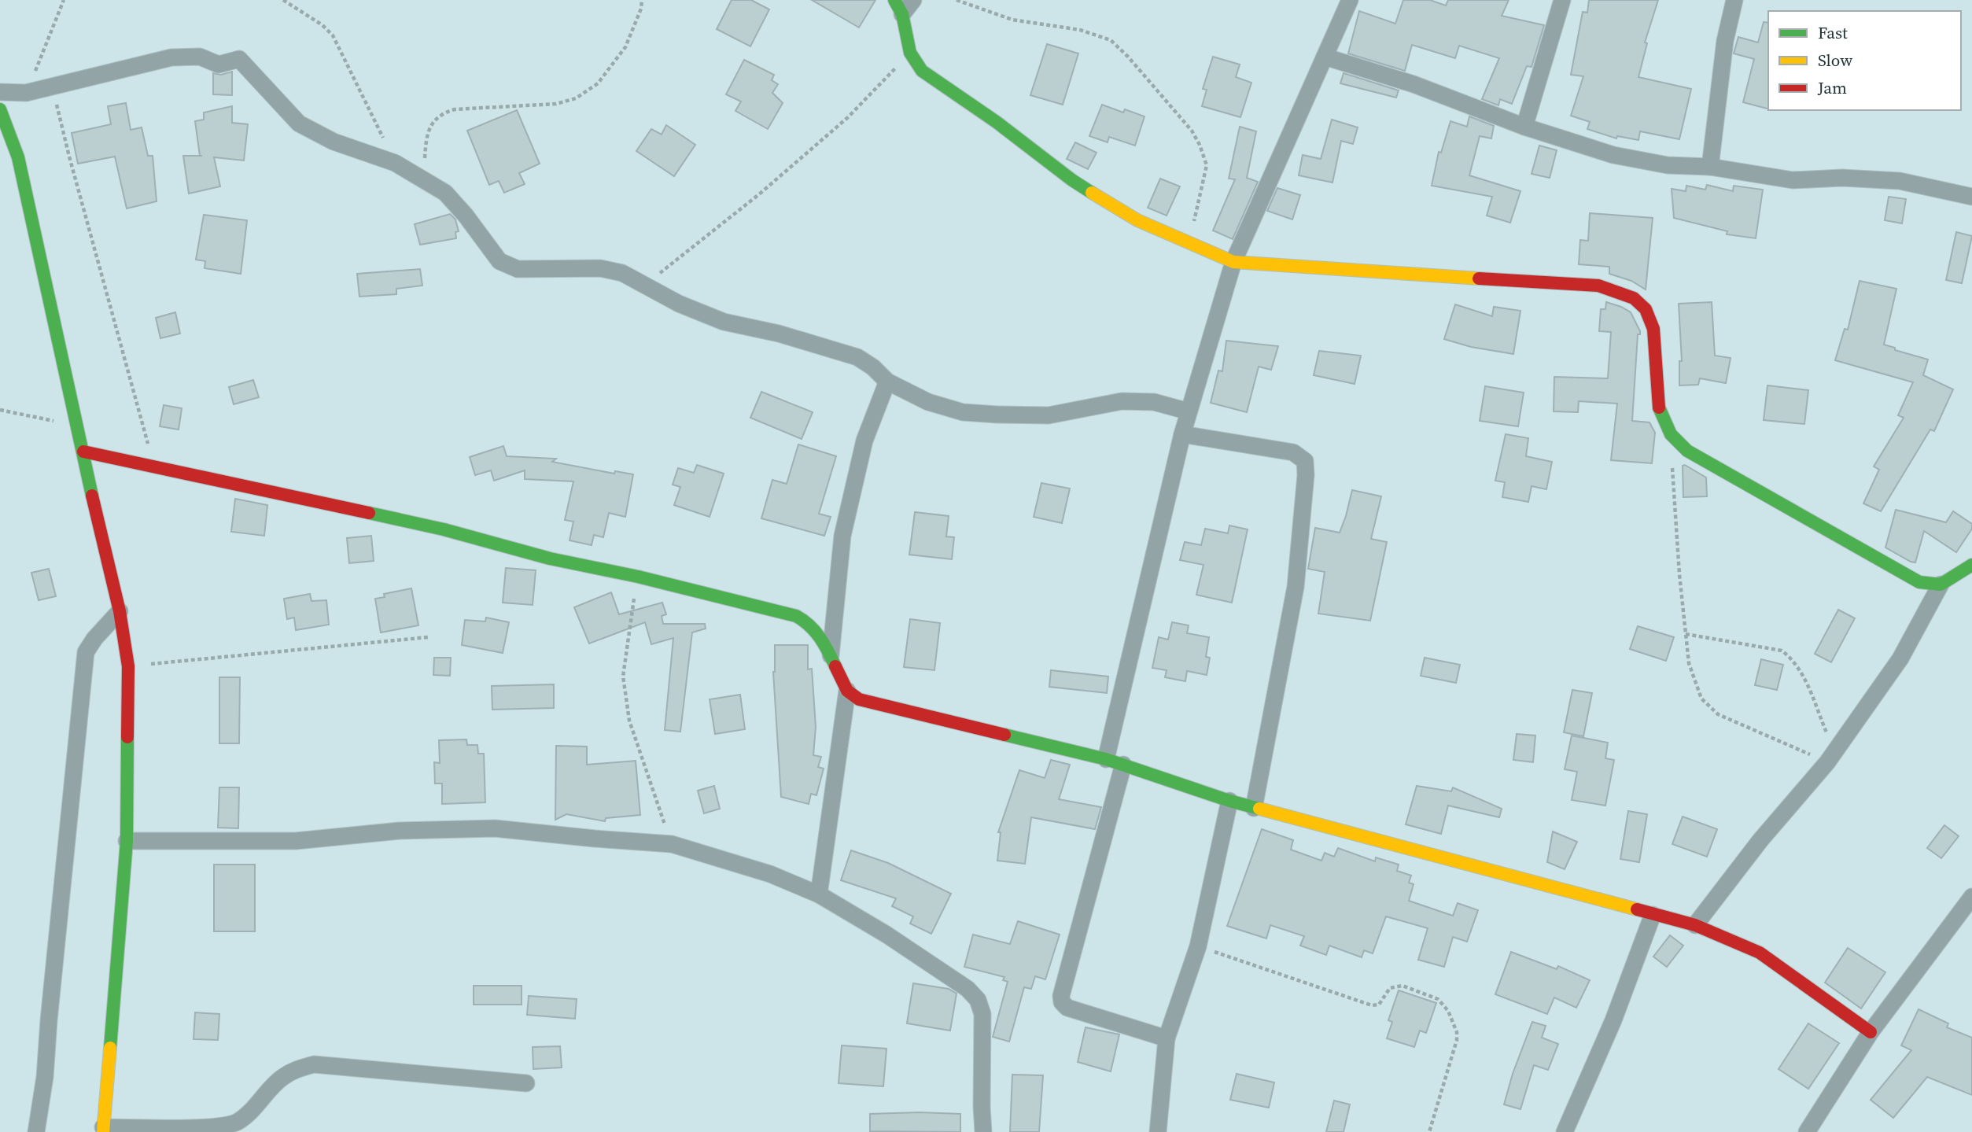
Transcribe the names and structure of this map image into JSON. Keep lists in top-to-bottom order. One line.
{"legend":["Fast","Slow","Jam"]}
